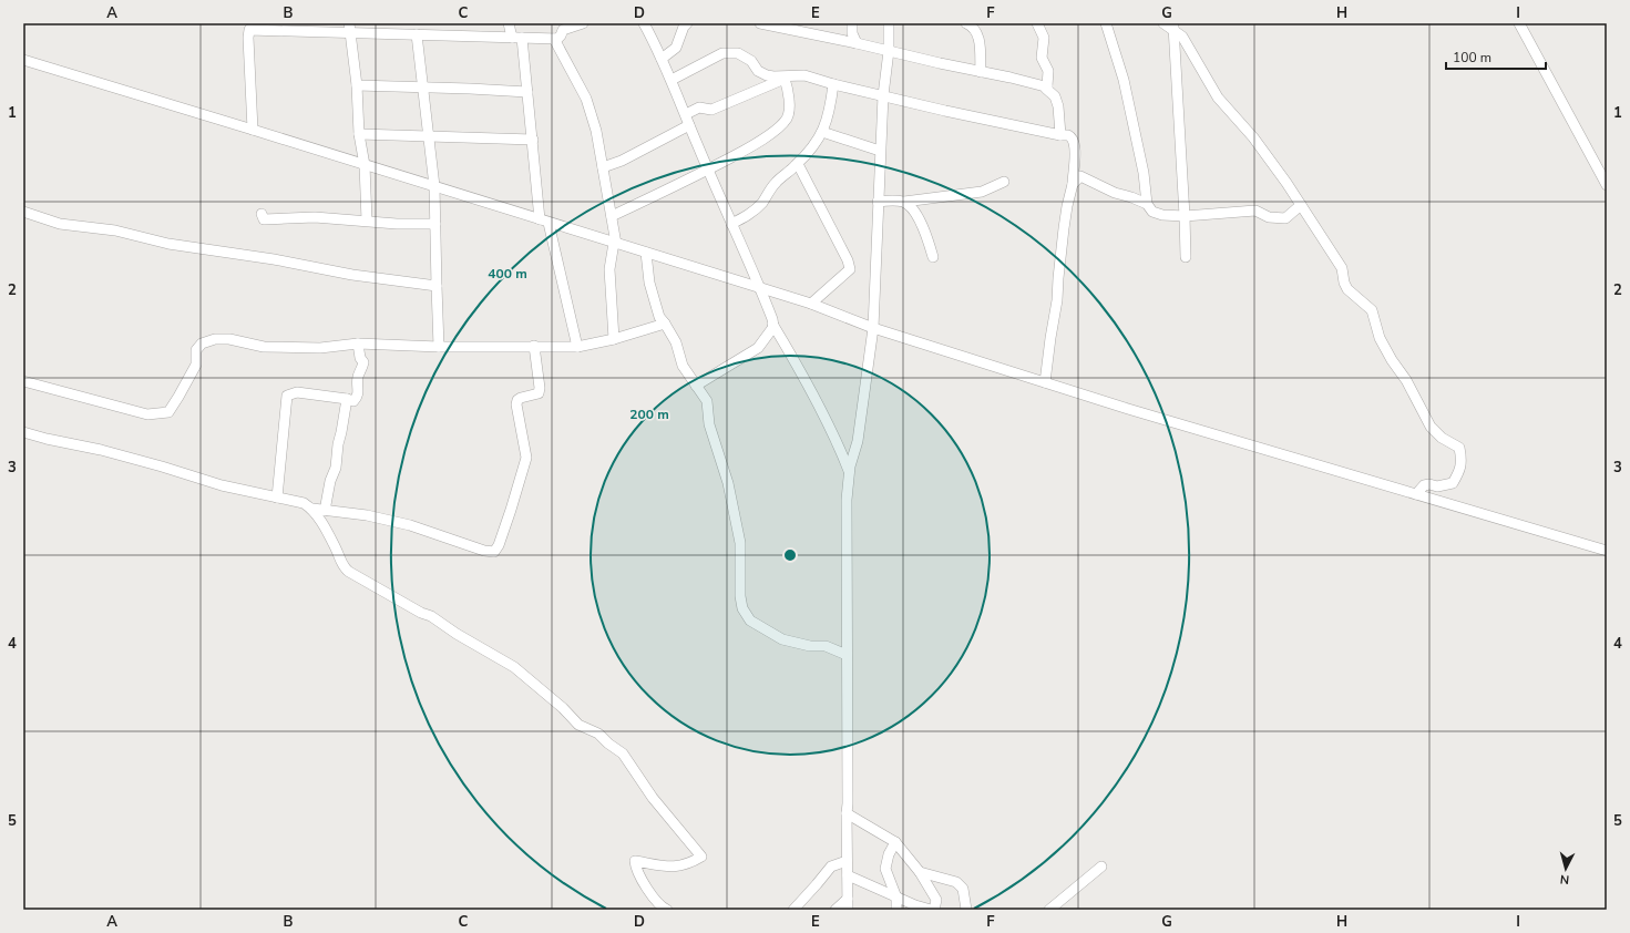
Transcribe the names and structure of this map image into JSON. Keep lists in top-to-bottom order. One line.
{"scale_bar":"100 m","north":"bottom","grid":{"columns":["A","B","C","D","E","F","G","H","I"],"rows":["1","2","3","4","5"]},"rings":["400 m","200 m"]}
